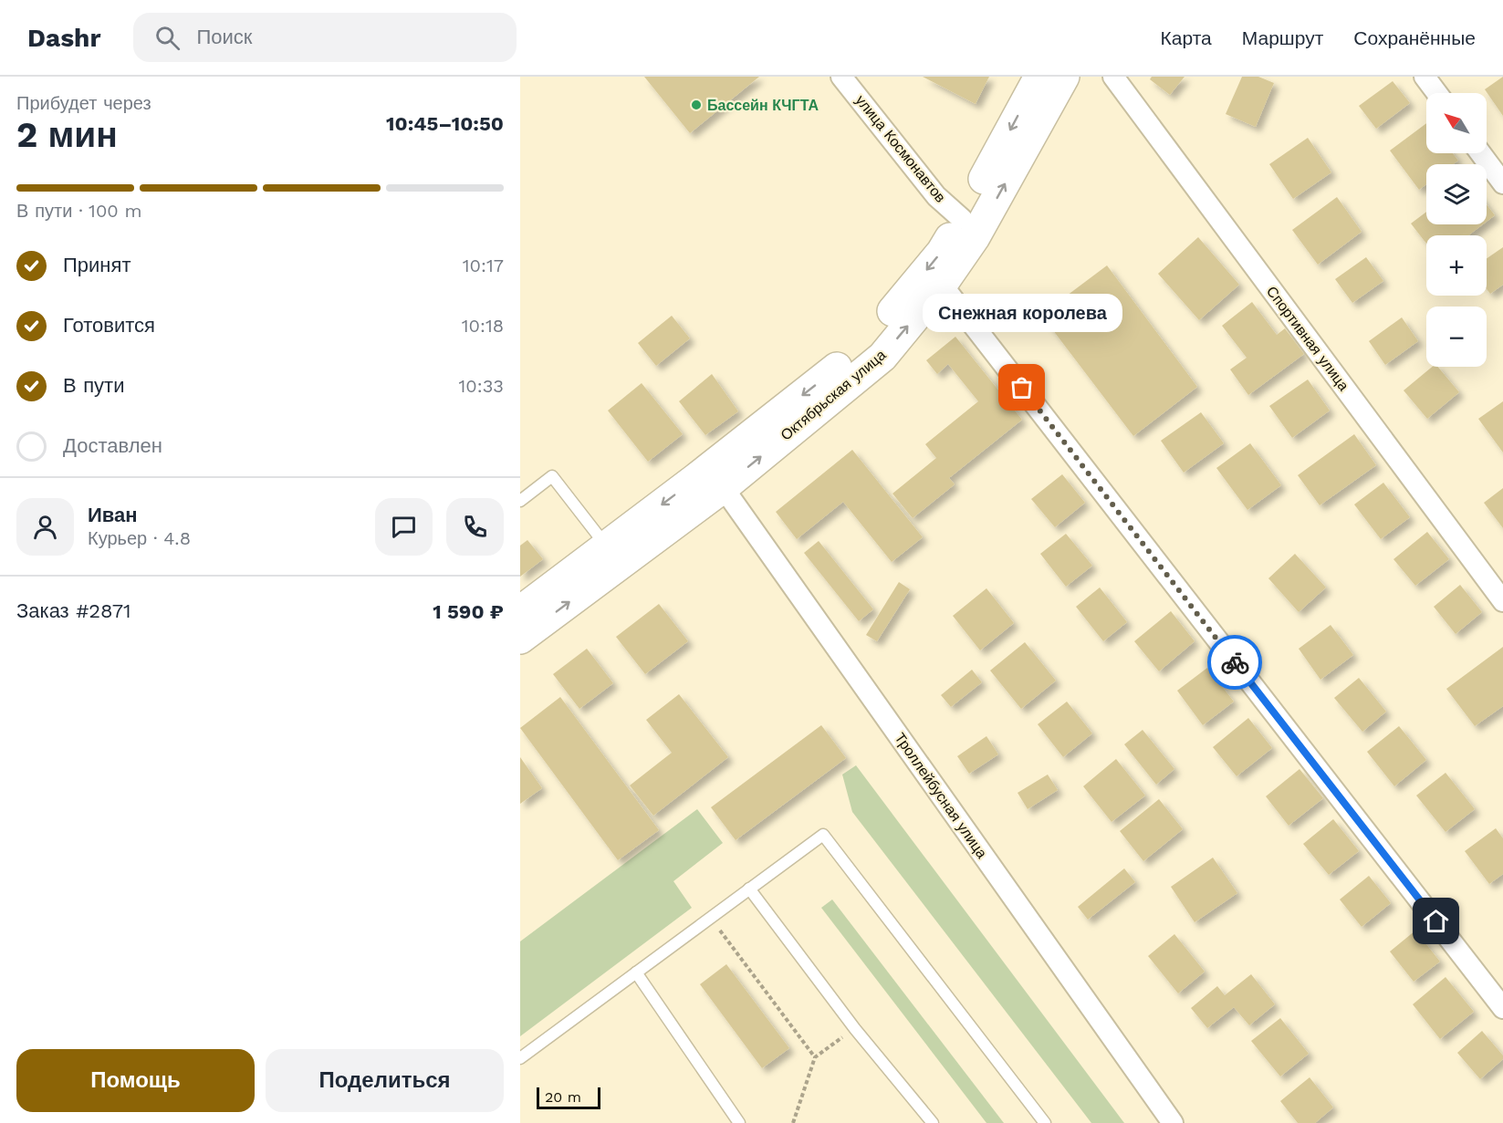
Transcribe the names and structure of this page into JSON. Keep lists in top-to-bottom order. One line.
{"streets":{"main road":["Октябрьская улица"],"street":["улица Космонавтов","Спортивная улица","Троллейбусная улица"]},"crossings":[["улица Космонавтов","Октябрьская улица"],["Октябрьская улица","Троллейбусная улица"]],"places":["Бассейн КЧГТА","Снежная королева"],"scale_bar":"20 m","north":"top left","page":{"header":"Dashr","search":"Поиск","nav":["Карта","Маршрут","Сохранённые"],"heading":["2 мин","Прибудет через","10:45–10:50"],"panel":["Иван","Курьер · 4.8","Заказ #2871","1 590 ₽"],"map_buttons":["+","−"],"bar":"В пути · 100 m","list":[["Принят","10:17"],["Готовится","10:18"],["В пути","10:33"],"Доставлен"],"bubble":"Снежная королева","buttons":["Помощь","Поделиться"],"scale":"20 m"}}
